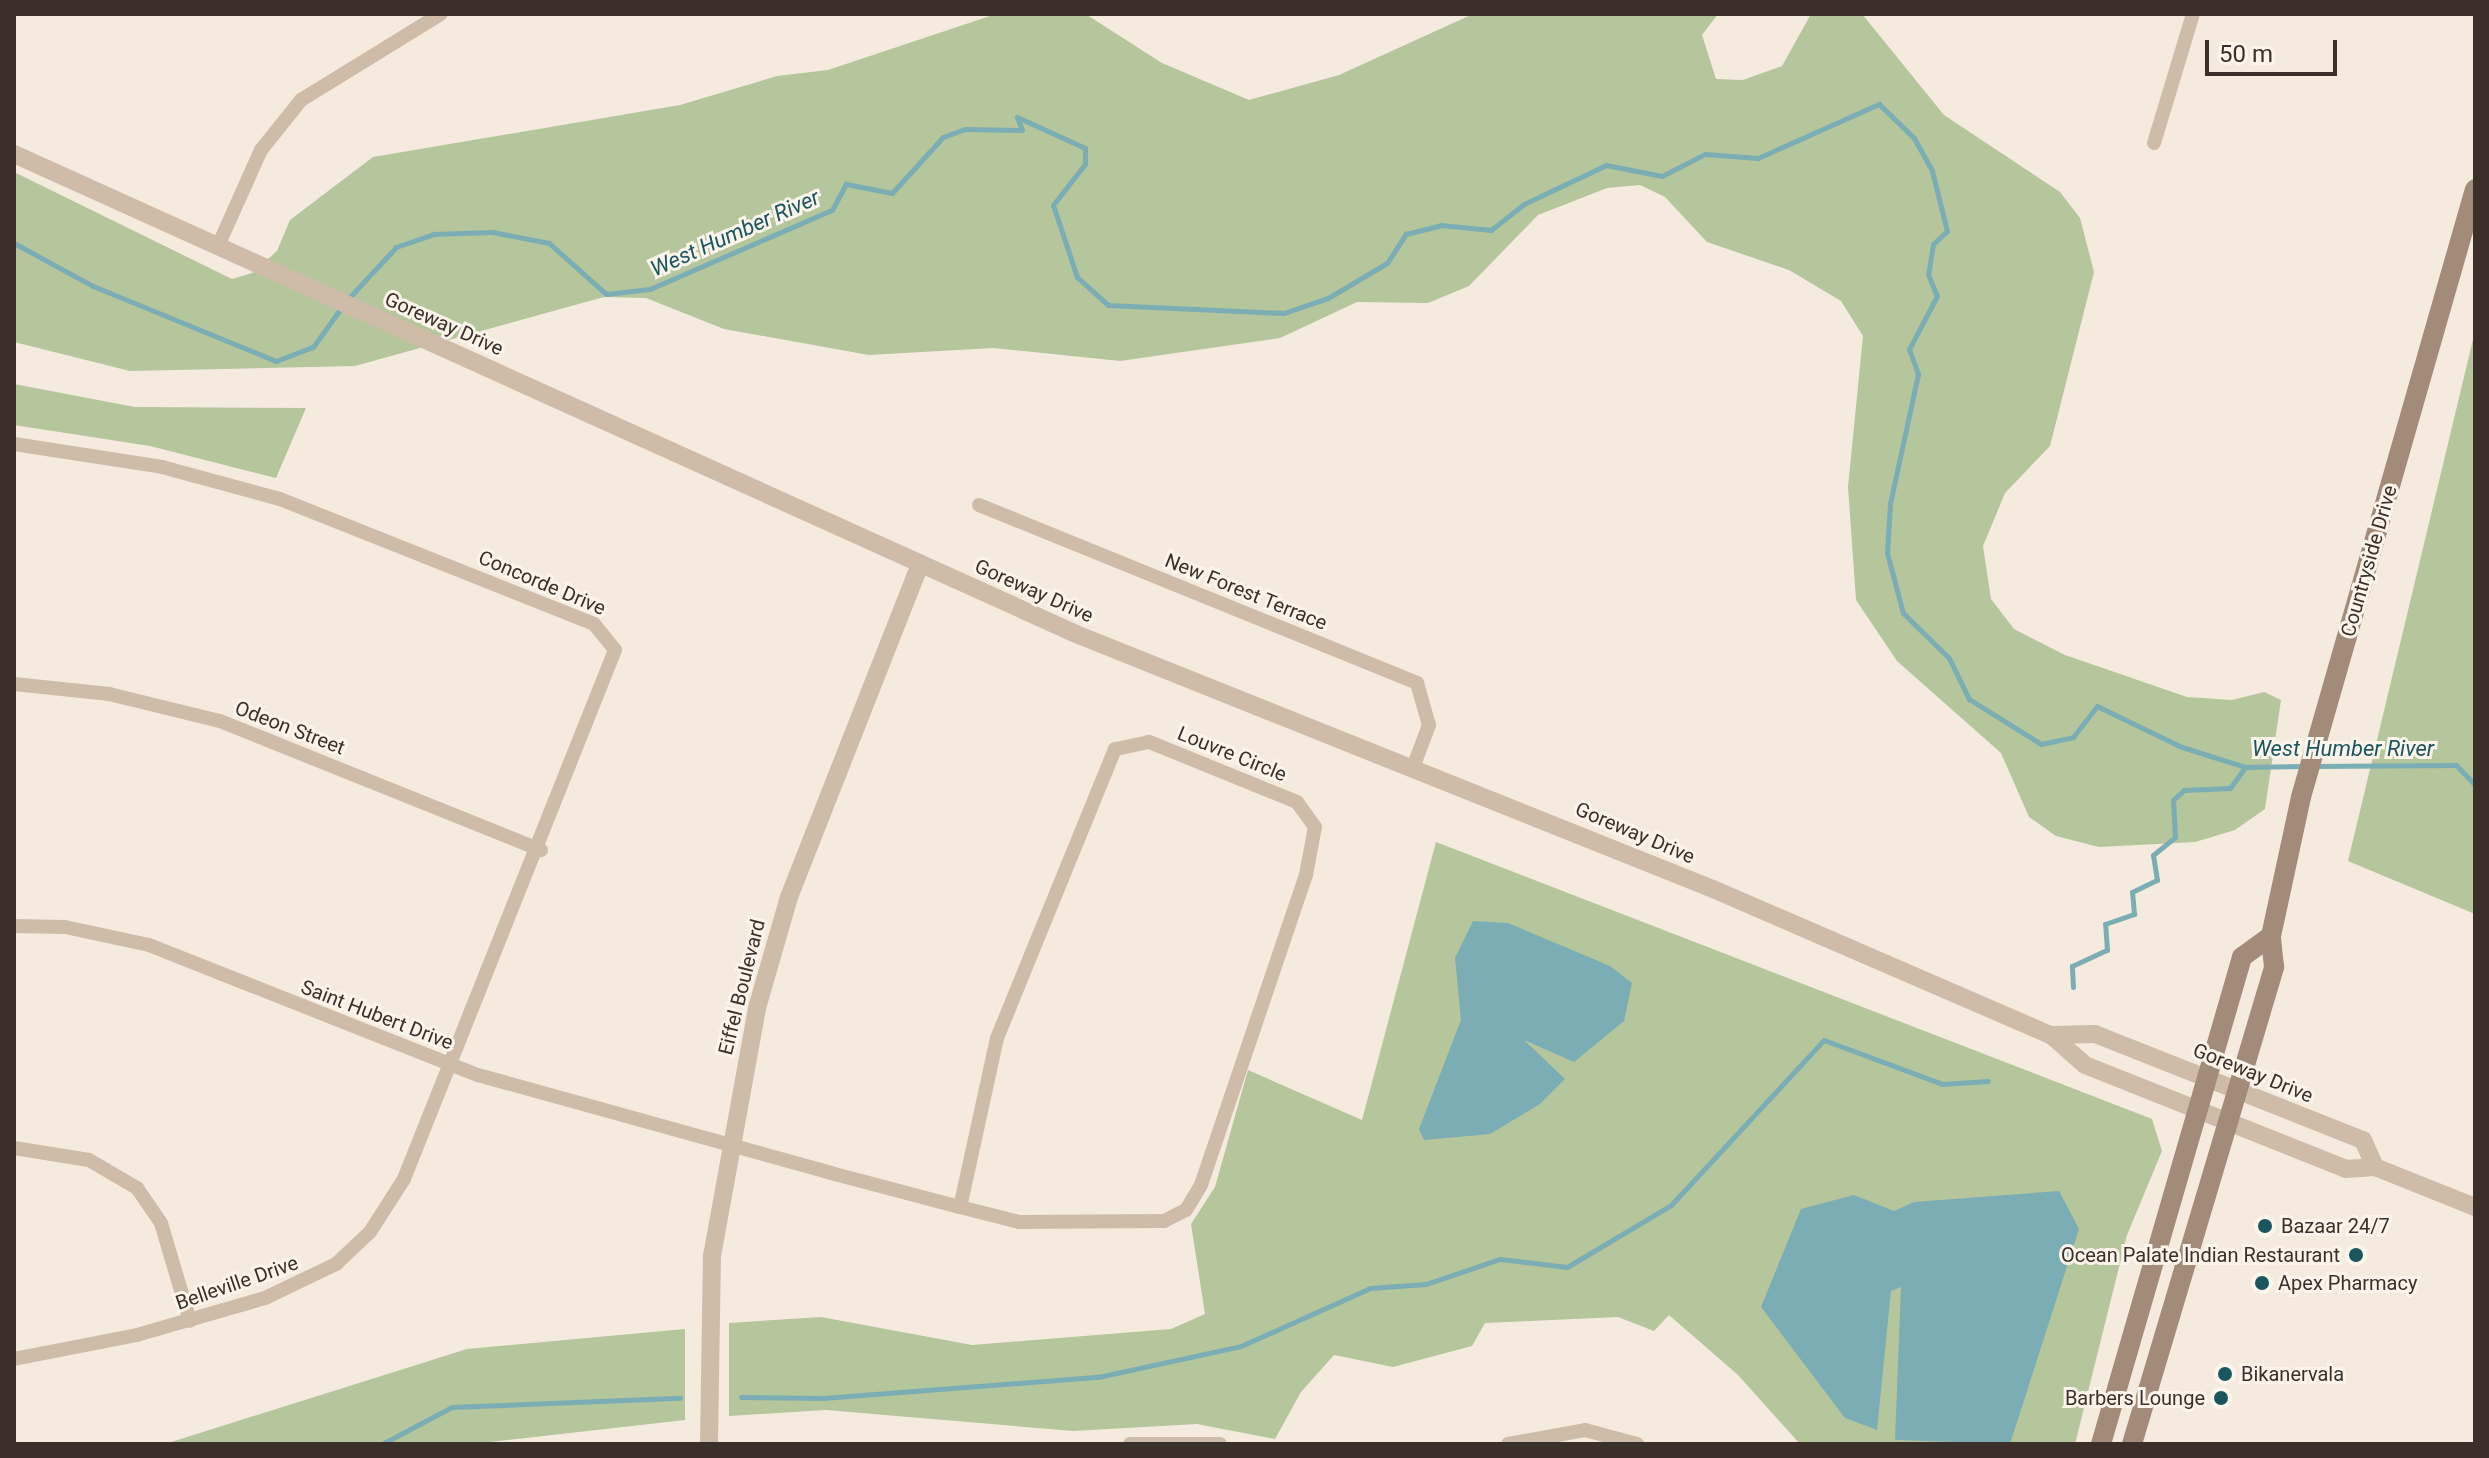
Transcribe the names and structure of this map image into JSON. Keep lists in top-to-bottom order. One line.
{"streets":{"main road":["Countryside Drive"],"street":["Goreway Drive","Concorde Drive","New Forest Terrace","Odeon Street","Louvre Circle","Eiffel Boulevard","Saint Hubert Drive","Belleville Drive"]},"crossings":[["Goreway Drive","Countryside Drive"],["Goreway Drive","New Forest Terrace"],["Goreway Drive","Eiffel Boulevard"],["Concorde Drive","Odeon Street"],["Concorde Drive","Saint Hubert Drive"],["Concorde Drive","Belleville Drive"],["Louvre Circle","Eiffel Boulevard"],["Louvre Circle","Saint Hubert Drive"],["Eiffel Boulevard","Saint Hubert Drive"],["Saint Hubert Drive","Belleville Drive"]],"water":["West Humber River"],"places":["Bazaar 24/7","Ocean Palate Indian Restaurant","Apex Pharmacy","Bikanervala","Barbers Lounge"],"scale_bar":"50 m"}
